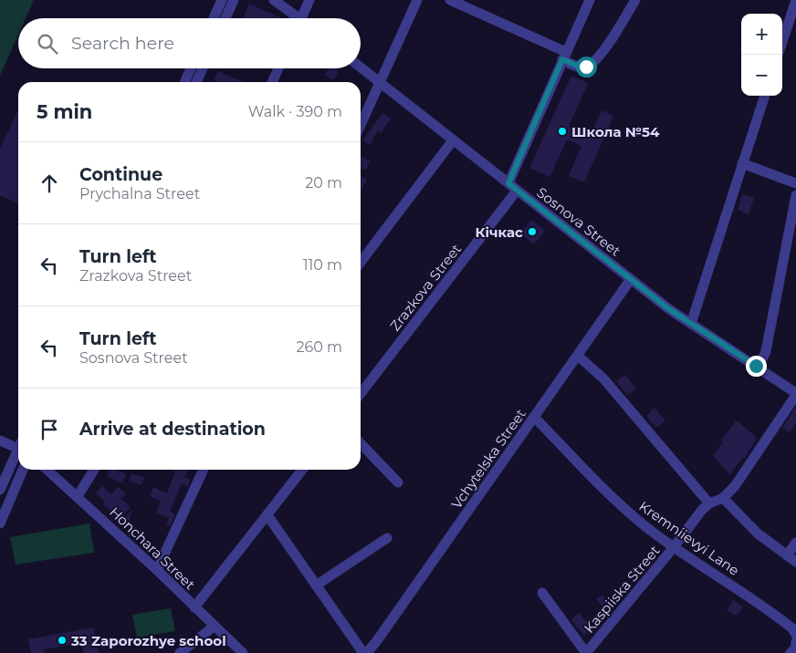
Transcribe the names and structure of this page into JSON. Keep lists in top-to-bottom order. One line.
{"streets":{"street":["Sosnova Street","Zrazkova Street","Vchytelska Street","Kremniievyi Lane","Honchara Street","Kaspiiska Street"]},"crossings":[["Sosnova Street","Zrazkova Street"],["Sosnova Street","Vchytelska Street"],["Sosnova Street","Kaspiiska Street"],["Vchytelska Street","Kremniievyi Lane"],["Kremniievyi Lane","Kaspiiska Street"]],"places":["Школа №54","Кічкас","33 Zaporozhye school"],"page":{"map_buttons":["+","−"],"search":"Search here","heading":["5 min","Walk · 390 m"],"list":[["Continue","Prychalna Street","20 m"],["Turn left","Zrazkova Street","110 m"],["Turn left","Sosnova Street","260 m"],"Arrive at destination"]}}
